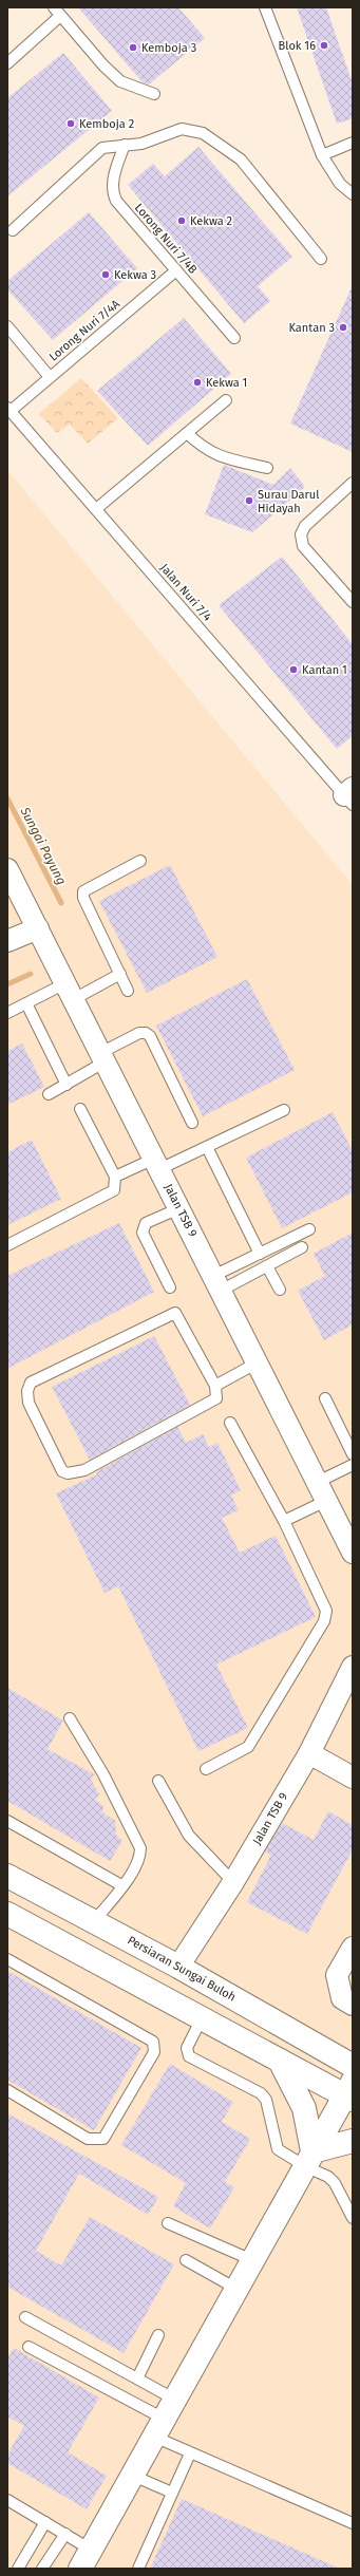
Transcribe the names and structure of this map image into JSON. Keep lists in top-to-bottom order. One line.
{"streets":{"main road":["Persiaran Sungai Buloh"],"street":["Jalan TSB 9"],"lane":["Lorong Nuri 7/4B","Lorong Nuri 7/4A","Jalan Nuri 7/4"]},"crossings":[["Lorong Nuri 7/4B","Lorong Nuri 7/4A"],["Lorong Nuri 7/4A","Jalan Nuri 7/4"],["Jalan TSB 9","Persiaran Sungai Buloh"]],"water":["Sungai Payung"],"places":["Blok 16","Kemboja 3","Kemboja 2","Kekwa 2","Kekwa 3","Kantan 3","Kekwa 1","Surau Darul Hidayah","Kantan 1"]}
